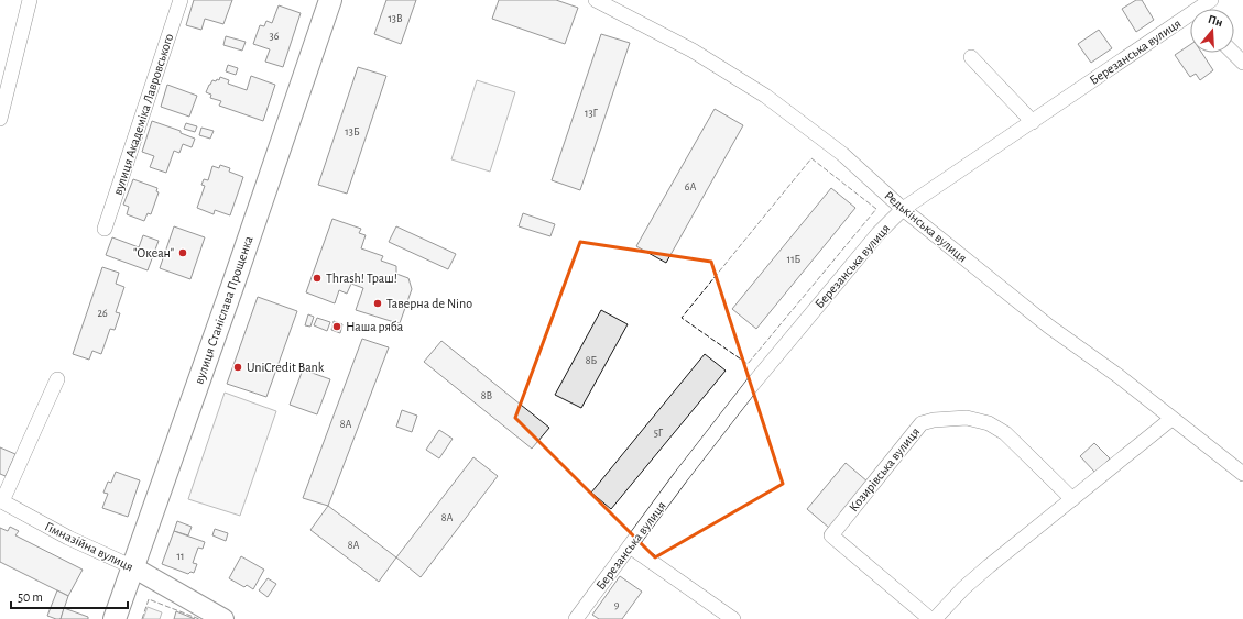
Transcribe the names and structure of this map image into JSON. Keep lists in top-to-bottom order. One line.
{"streets":{"main road":["вулиця Станіслава Прощенка"],"street":["Березанська вулиця","вулиця Академіка Лавровського","Редькінська вулиця","Козирівська вулиця","Гімназійна вулиця"]},"crossings":[["Березанська вулиця","Редькінська вулиця"],["вулиця Станіслава Прощенка","Гімназійна вулиця"]],"places":["\"Океан\"","Thrash! Траш!","Таверна de Nino","Наша ряба","UniCredit Bank"],"house_numbers":["13В","36","13Г","13Б","6А","11Б","26","8Б","8В","8А","5Г","8А","8А","11","9"],"scale_bar":"50 m","north":"top"}
